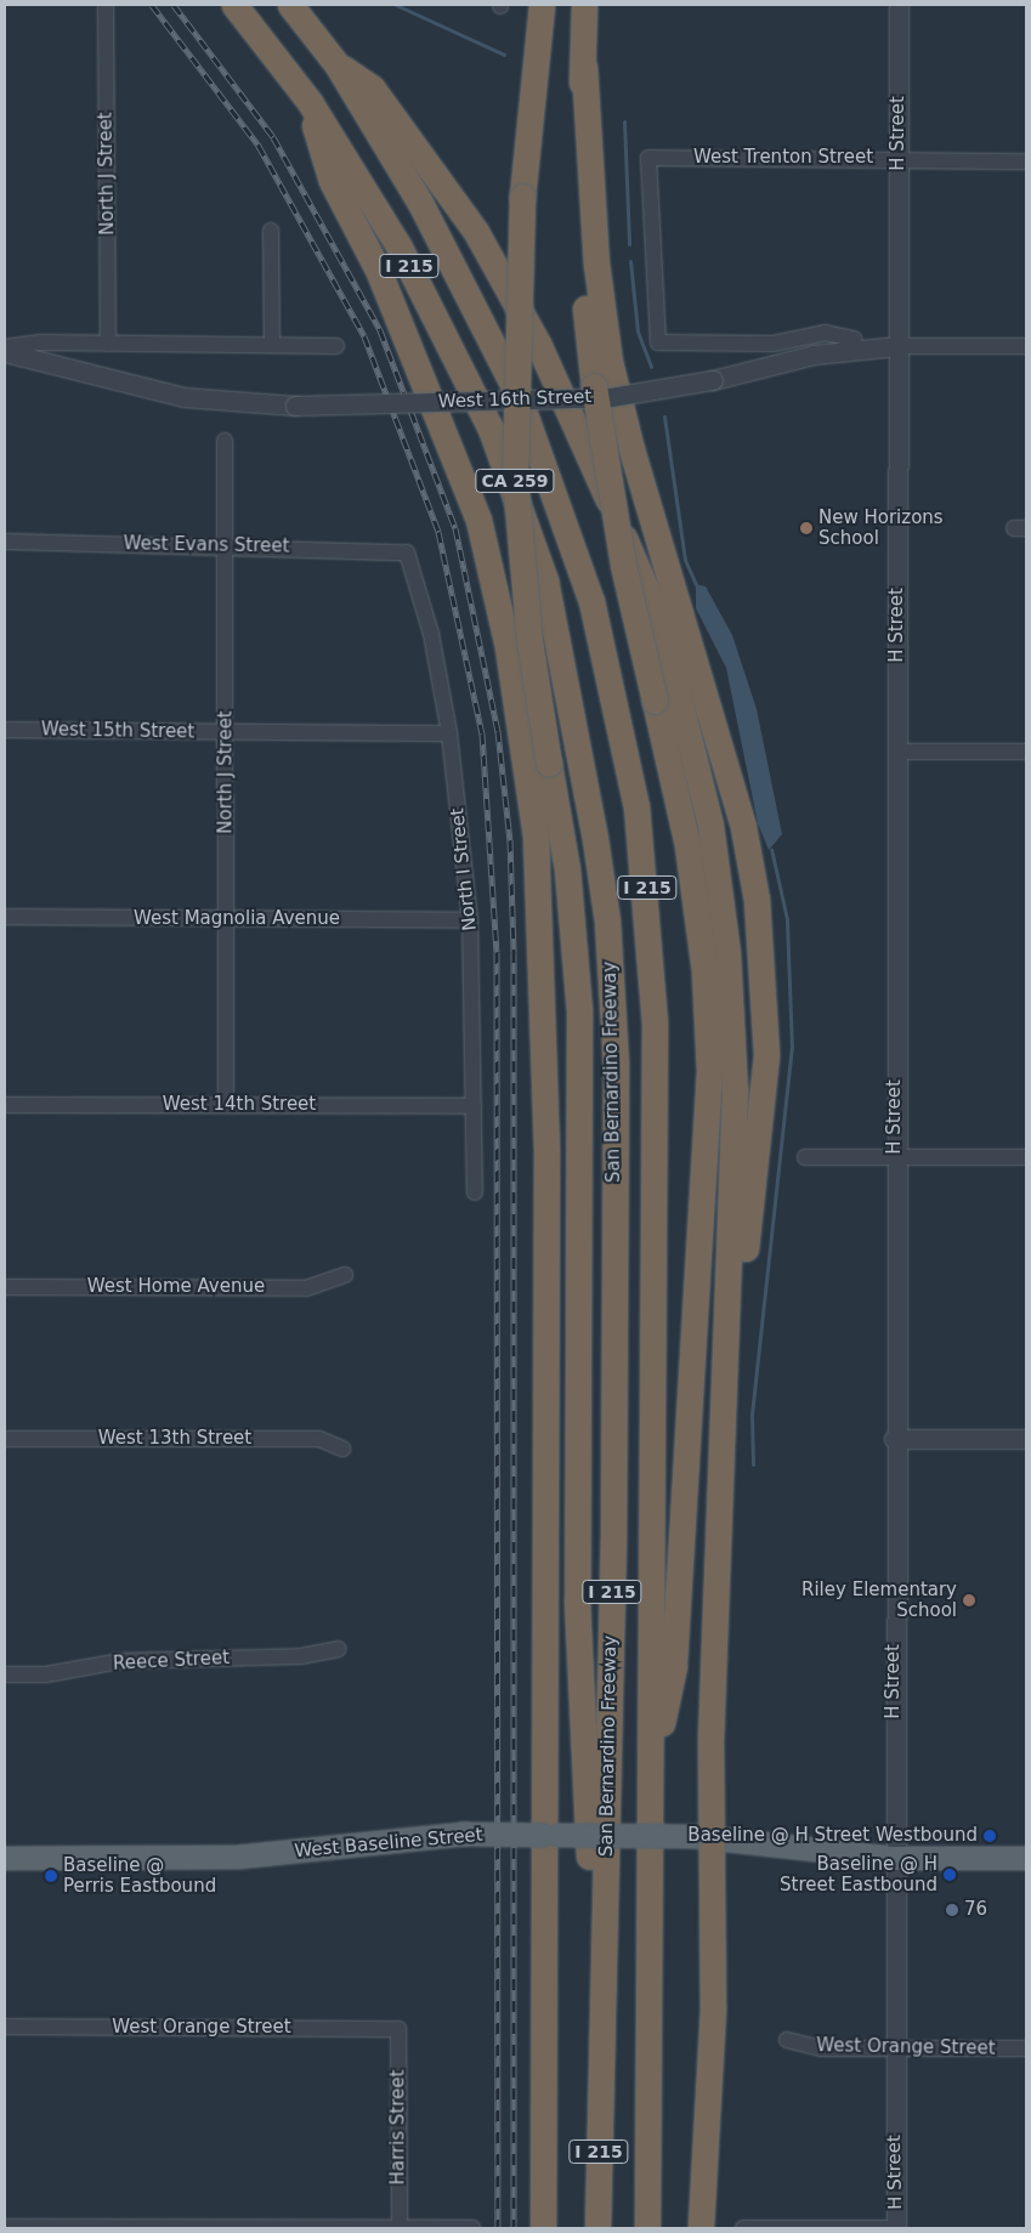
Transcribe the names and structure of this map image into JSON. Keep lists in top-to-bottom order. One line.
{"streets":{"highway":["I 215","CA 259","San Bernardino Freeway"],"main road":["West Baseline Street"],"street":["H Street","West Trenton Street","North J Street","West 16th Street","West Evans Street","West 15th Street","North I Street","West Magnolia Avenue","West 14th Street","West Home Avenue","West 13th Street","Reece Street","West Orange Street","Harris Street"]},"crossings":[["H Street","West Trenton Street"],["H Street","West 16th Street"],["H Street","West Baseline Street"],["H Street","West Orange Street"],["West Trenton Street","West 16th Street"],["North J Street","West Evans Street"],["North J Street","West 15th Street"],["North J Street","West Magnolia Avenue"],["North J Street","West 14th Street"],["West Evans Street","North I Street"],["West 15th Street","North I Street"],["North I Street","West Magnolia Avenue"],["North I Street","West 14th Street"],["West Orange Street","Harris Street"]],"places":["New Horizons School","Riley Elementary School","Baseline @ H Street Westbound","Baseline @ H Street Eastbound","Baseline @ Perris Eastbound","76"]}
